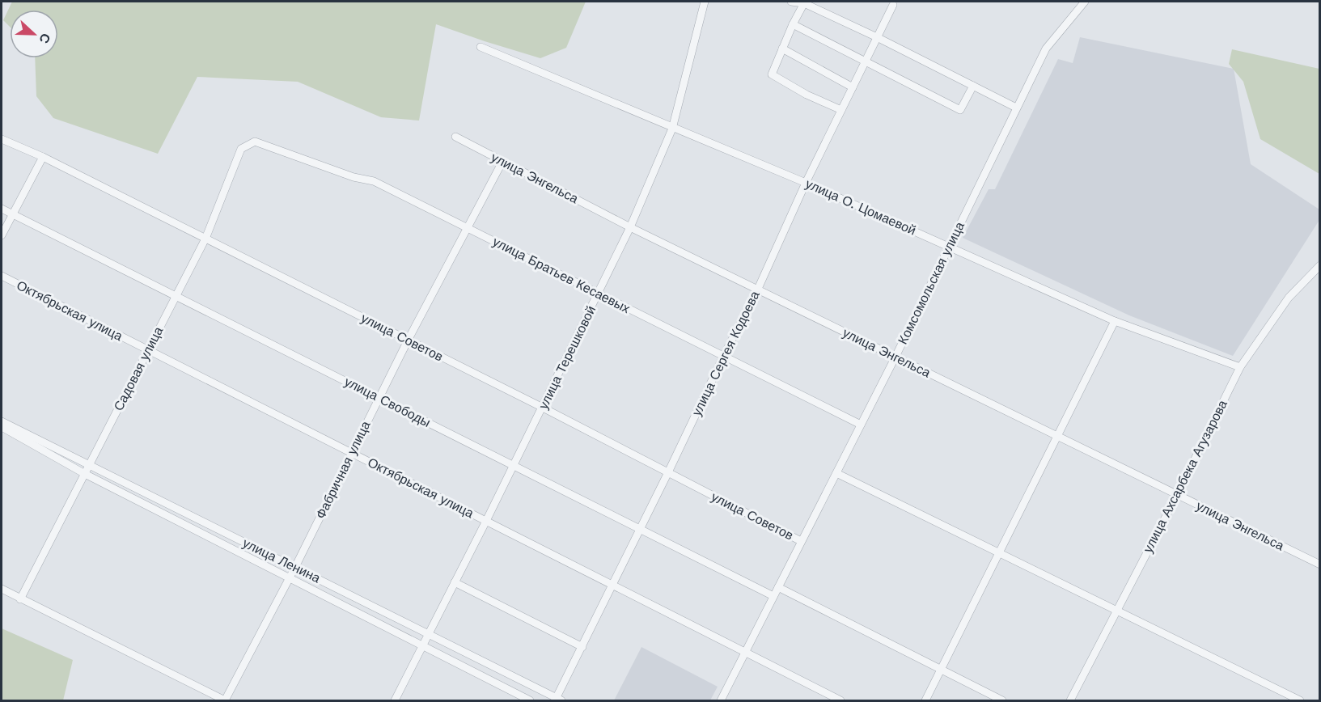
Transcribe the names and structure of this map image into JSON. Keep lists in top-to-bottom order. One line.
{"streets":{"street":["улица Энгельса","улица О. Цомаевой","улица Братьев Кесаевых","Комсомольская улица","Октябрьская улица","улица Советов","улица Сергея Кодоева","улица Терешковой","Садовая улица","улица Свободы","Фабричная улица","улица Ахсарбека Агузарова","улица Ленина"]},"crossings":[["улица Энгельса","Комсомольская улица"],["улица Энгельса","улица Сергея Кодоева"],["улица Энгельса","улица Терешковой"],["улица Энгельса","Фабричная улица"],["улица Энгельса","улица Ахсарбека Агузарова"],["улица О. Цомаевой","Комсомольская улица"],["улица О. Цомаевой","улица Сергея Кодоева"],["улица О. Цомаевой","улица Терешковой"],["улица О. Цомаевой","улица Ахсарбека Агузарова"],["улица Братьев Кесаевых","Комсомольская улица"],["улица Братьев Кесаевых","улица Сергея Кодоева"],["улица Братьев Кесаевых","улица Терешковой"],["улица Братьев Кесаевых","Садовая улица"],["улица Братьев Кесаевых","Фабричная улица"],["Комсомольская улица","Октябрьская улица"],["Комсомольская улица","улица Советов"],["Комсомольская улица","улица Свободы"],["Октябрьская улица","улица Сергея Кодоева"],["Октябрьская улица","улица Терешковой"],["Октябрьская улица","Садовая улица"],["Октябрьская улица","Фабричная улица"],["улица Советов","улица Сергея Кодоева"],["улица Советов","улица Терешковой"],["улица Советов","Садовая улица"],["улица Советов","Фабричная улица"],["улица Сергея Кодоева","улица Свободы"],["улица Сергея Кодоева","улица Ленина"],["улица Терешковой","улица Свободы"],["улица Терешковой","улица Ленина"],["Садовая улица","улица Свободы"],["Садовая улица","улица Ленина"],["улица Свободы","Фабричная улица"],["Фабричная улица","улица Ленина"]],"north":"right"}
